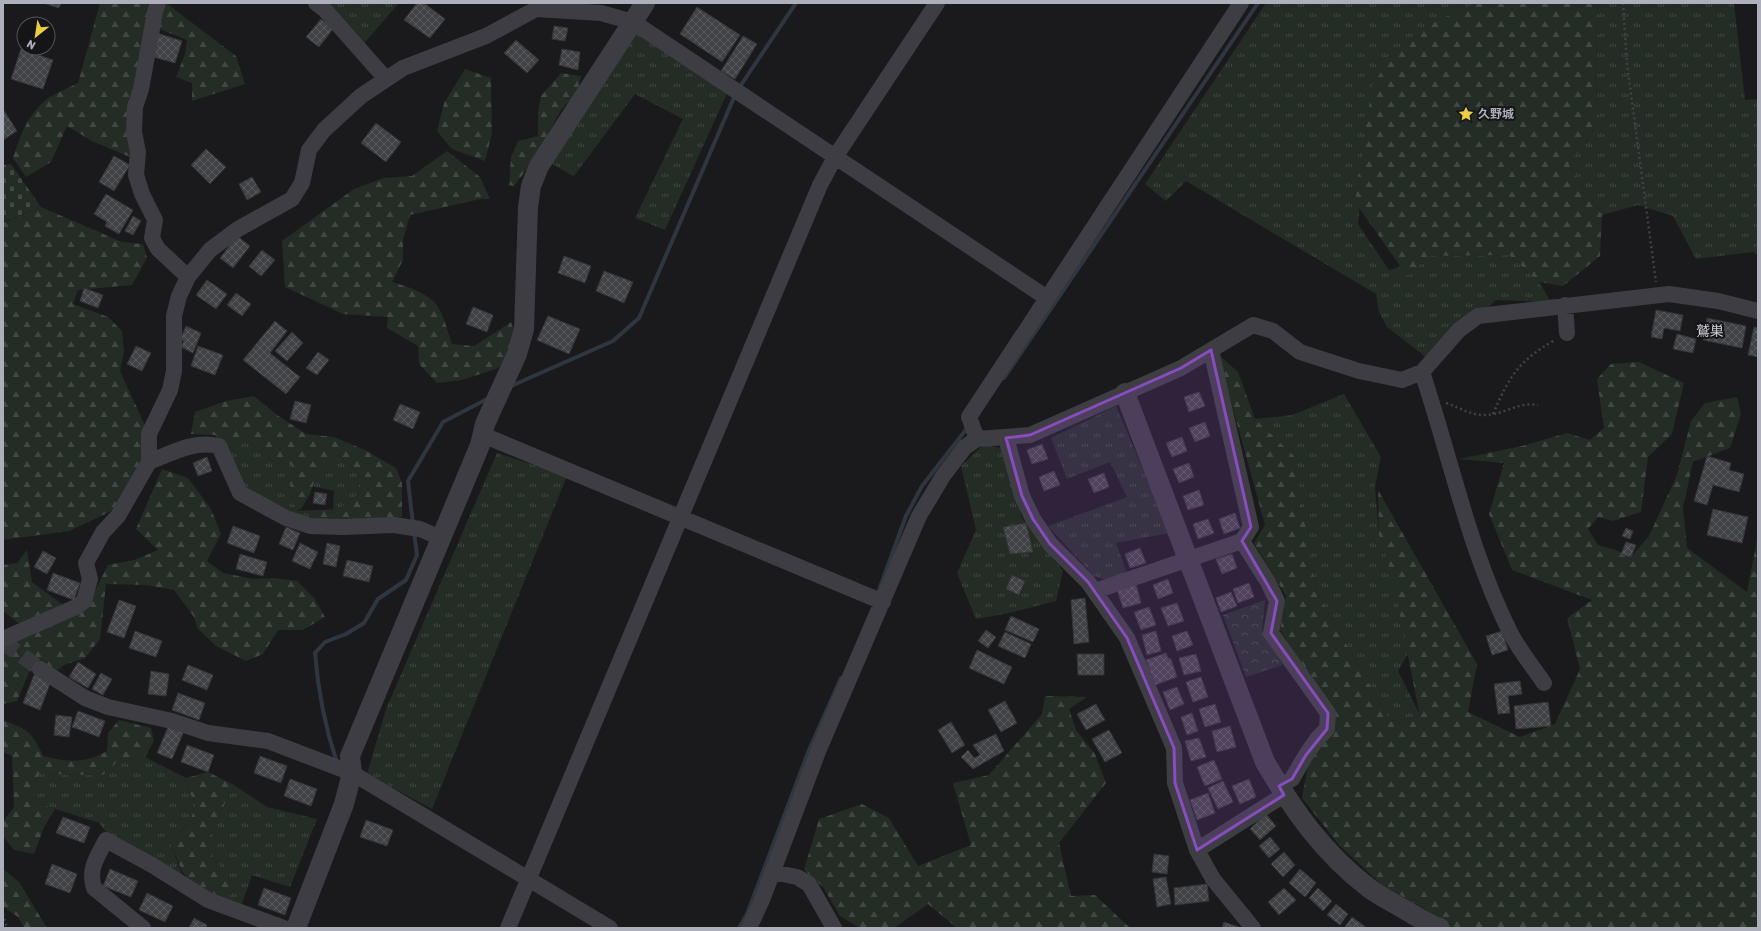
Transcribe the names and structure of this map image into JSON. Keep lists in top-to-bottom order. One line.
{"districts":["鷲巣"],"places":{"place":["久野城"]},"north":"bottom left"}
